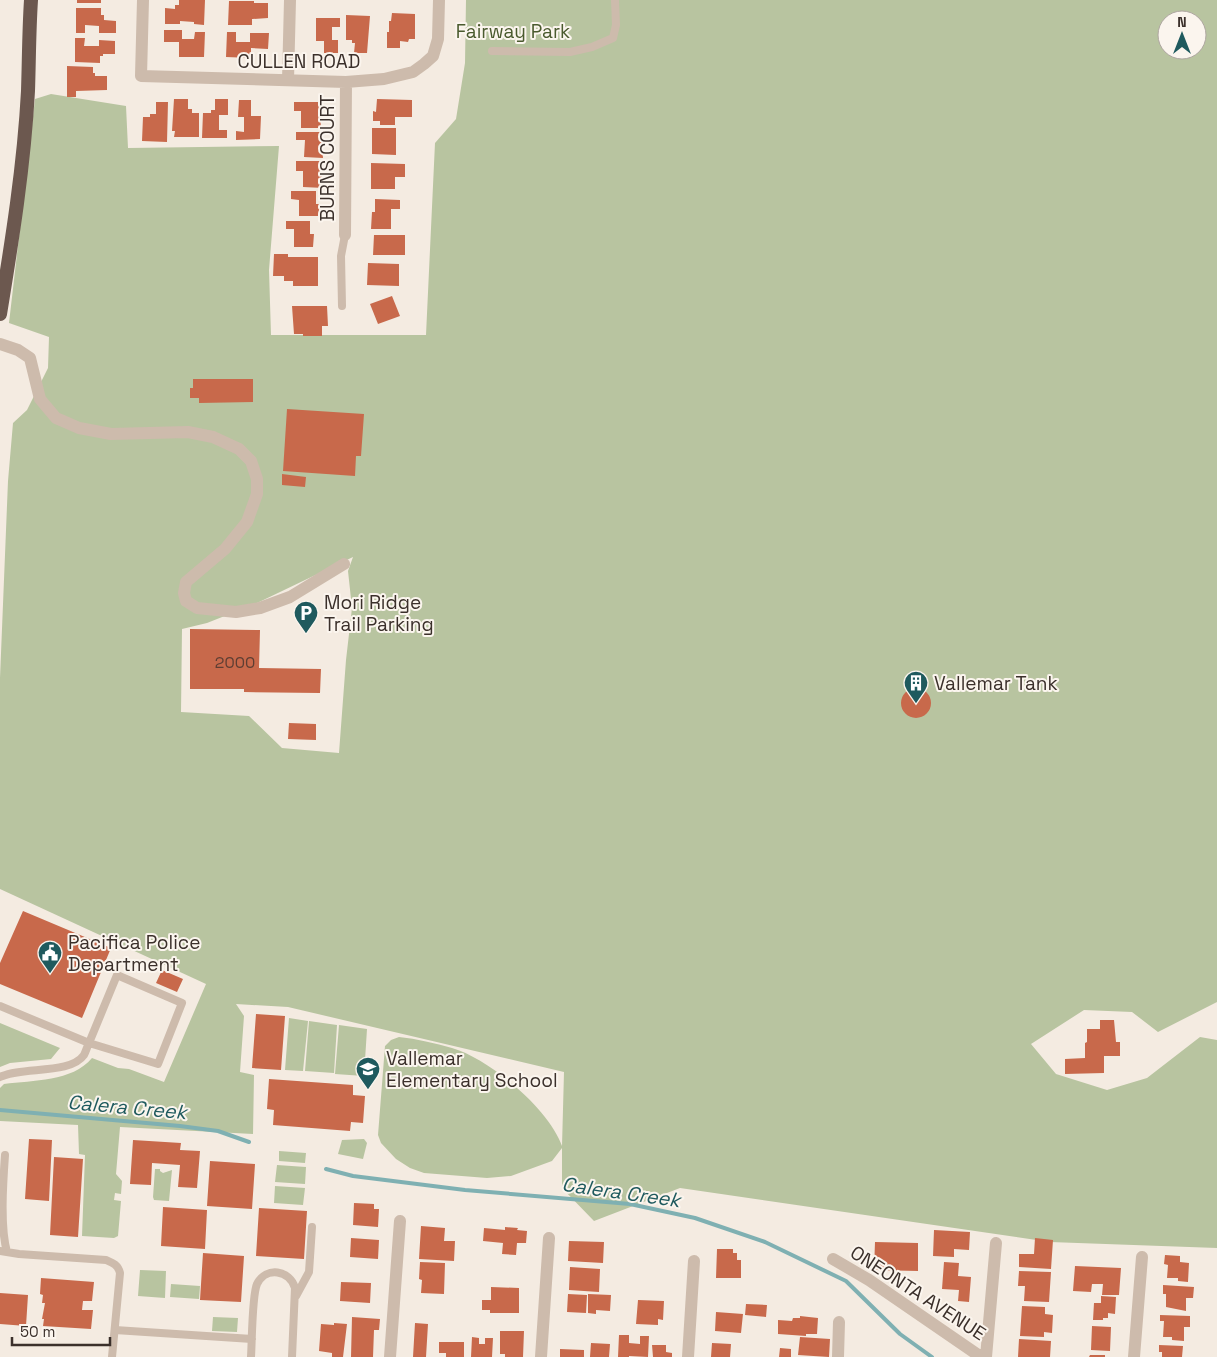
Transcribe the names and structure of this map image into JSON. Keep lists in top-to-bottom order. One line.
{"streets":{"street":["CULLEN ROAD","BURNS COURT","ONEONTA AVENUE"]},"crossings":[["CULLEN ROAD","BURNS COURT"]],"water":["Calera Creek"],"parks":["Fairway Park"],"places":{"parking":["Mori Ridge Trail Parking"],"building":["Vallemar Tank"],"public building":["Pacifica Police Department"],"school or university":["Vallemar Elementary School"]},"house_numbers":["2000"],"scale_bar":"50 m","north":"top"}
